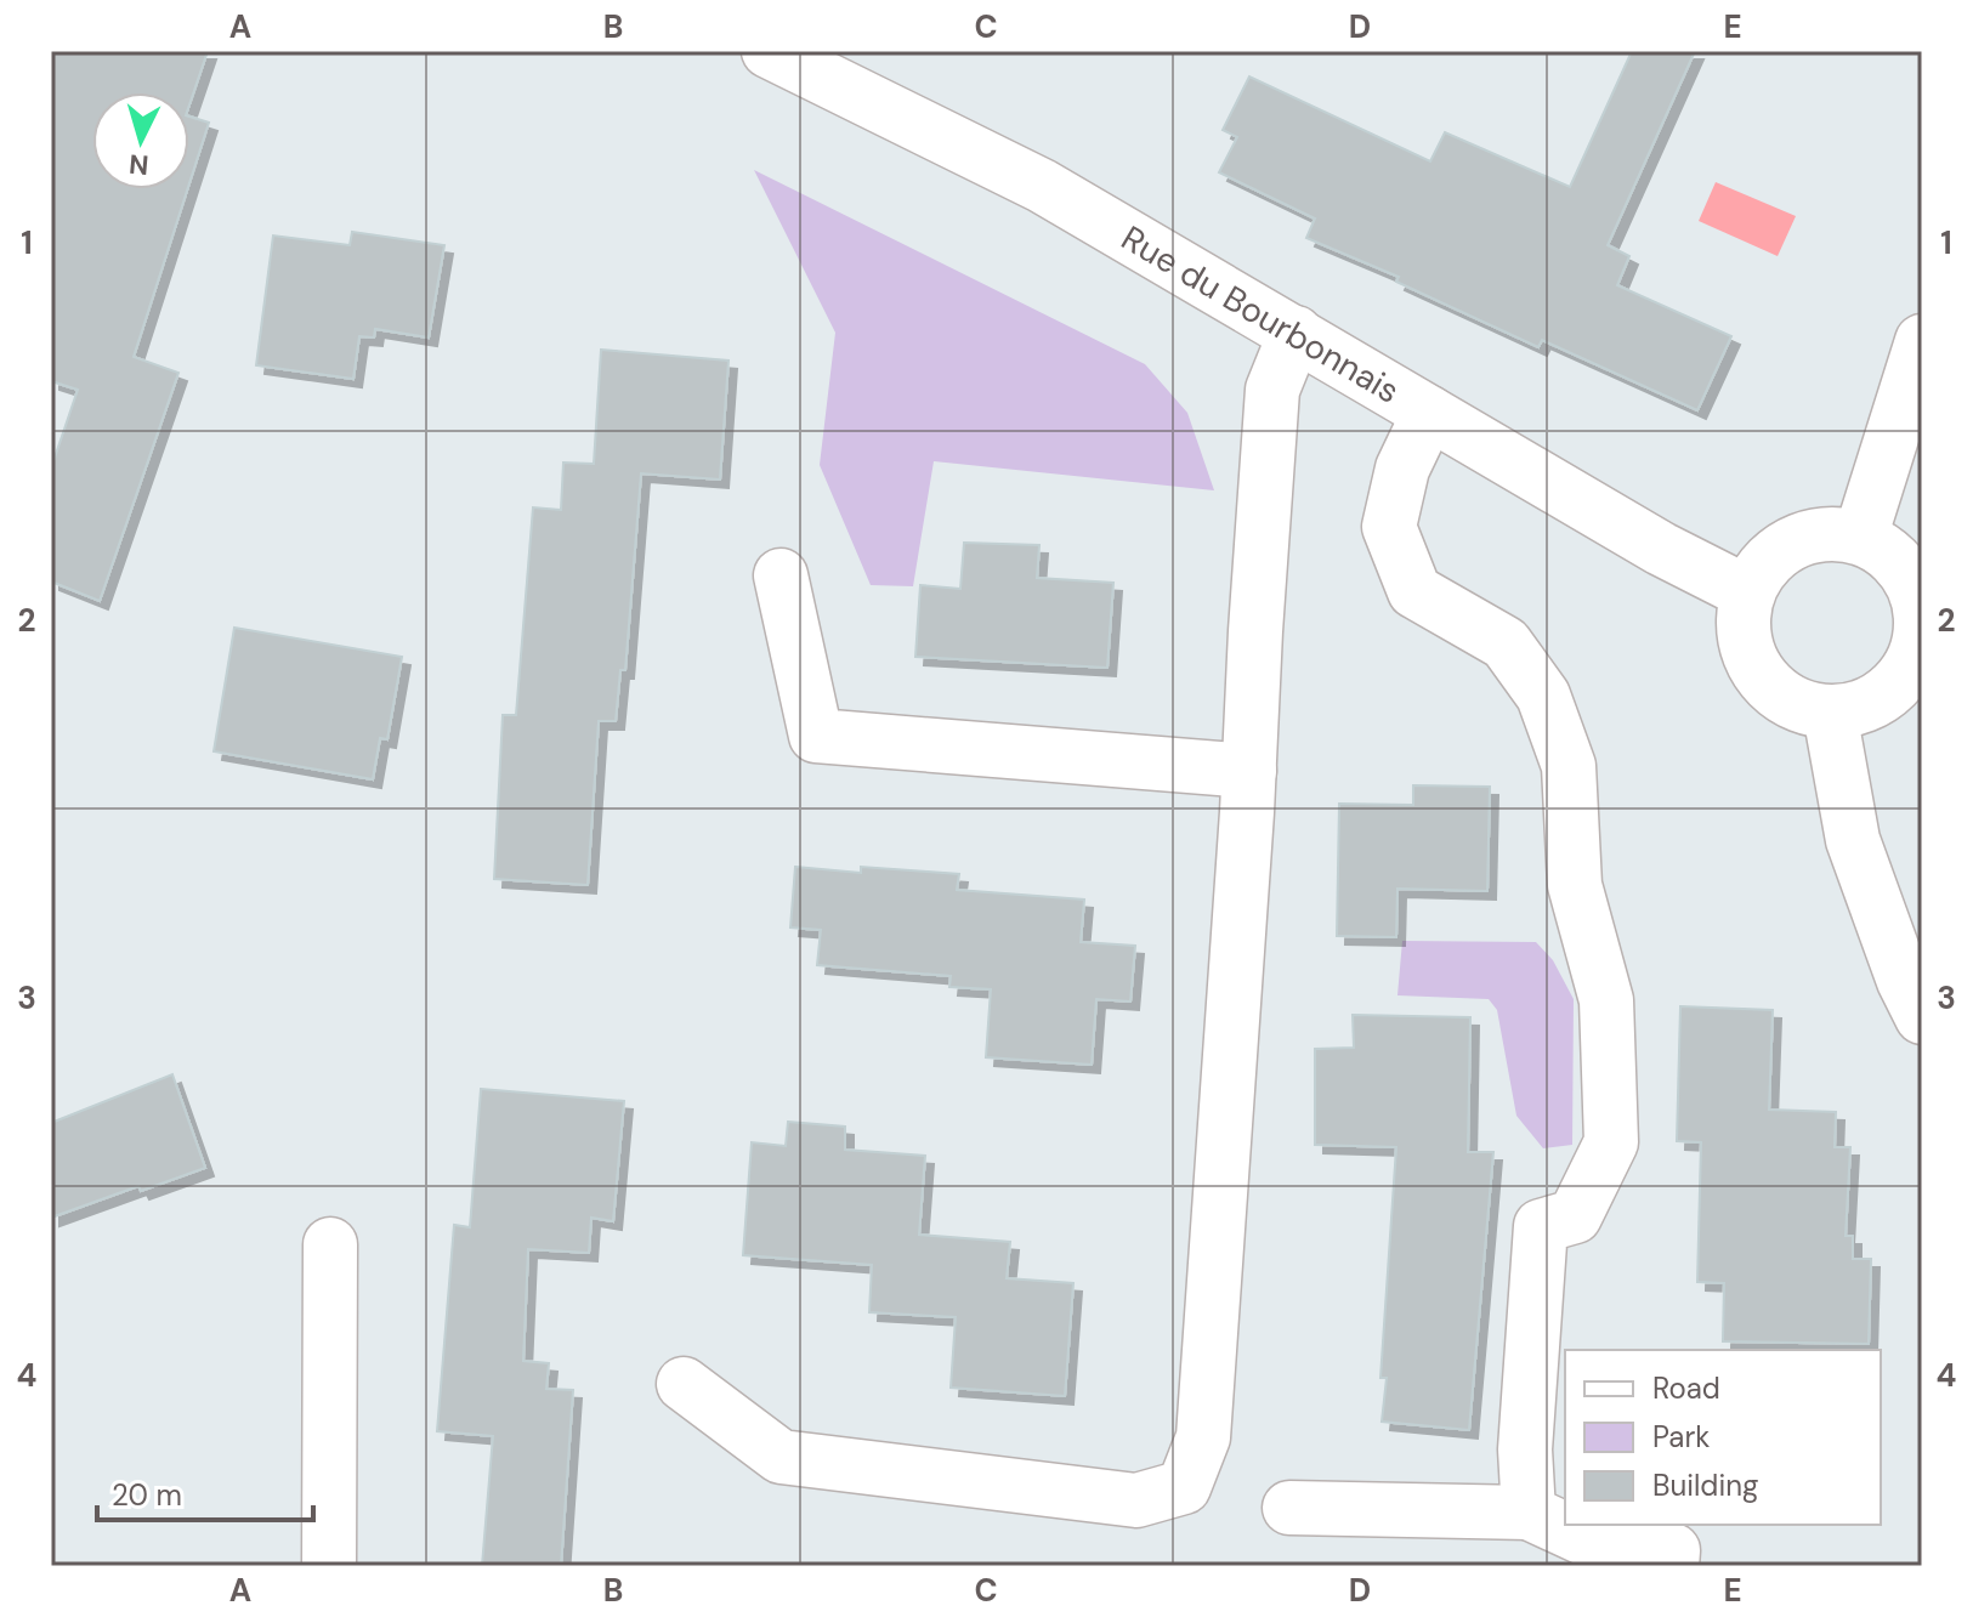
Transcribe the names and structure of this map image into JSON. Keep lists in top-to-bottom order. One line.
{"streets":{"street":["Rue du Bourbonnais"]},"legend":["Road","Park","Building"],"scale_bar":"20 m","north":"bottom","grid":{"columns":["A","B","C","D","E"],"rows":["1","2","3","4"]}}
